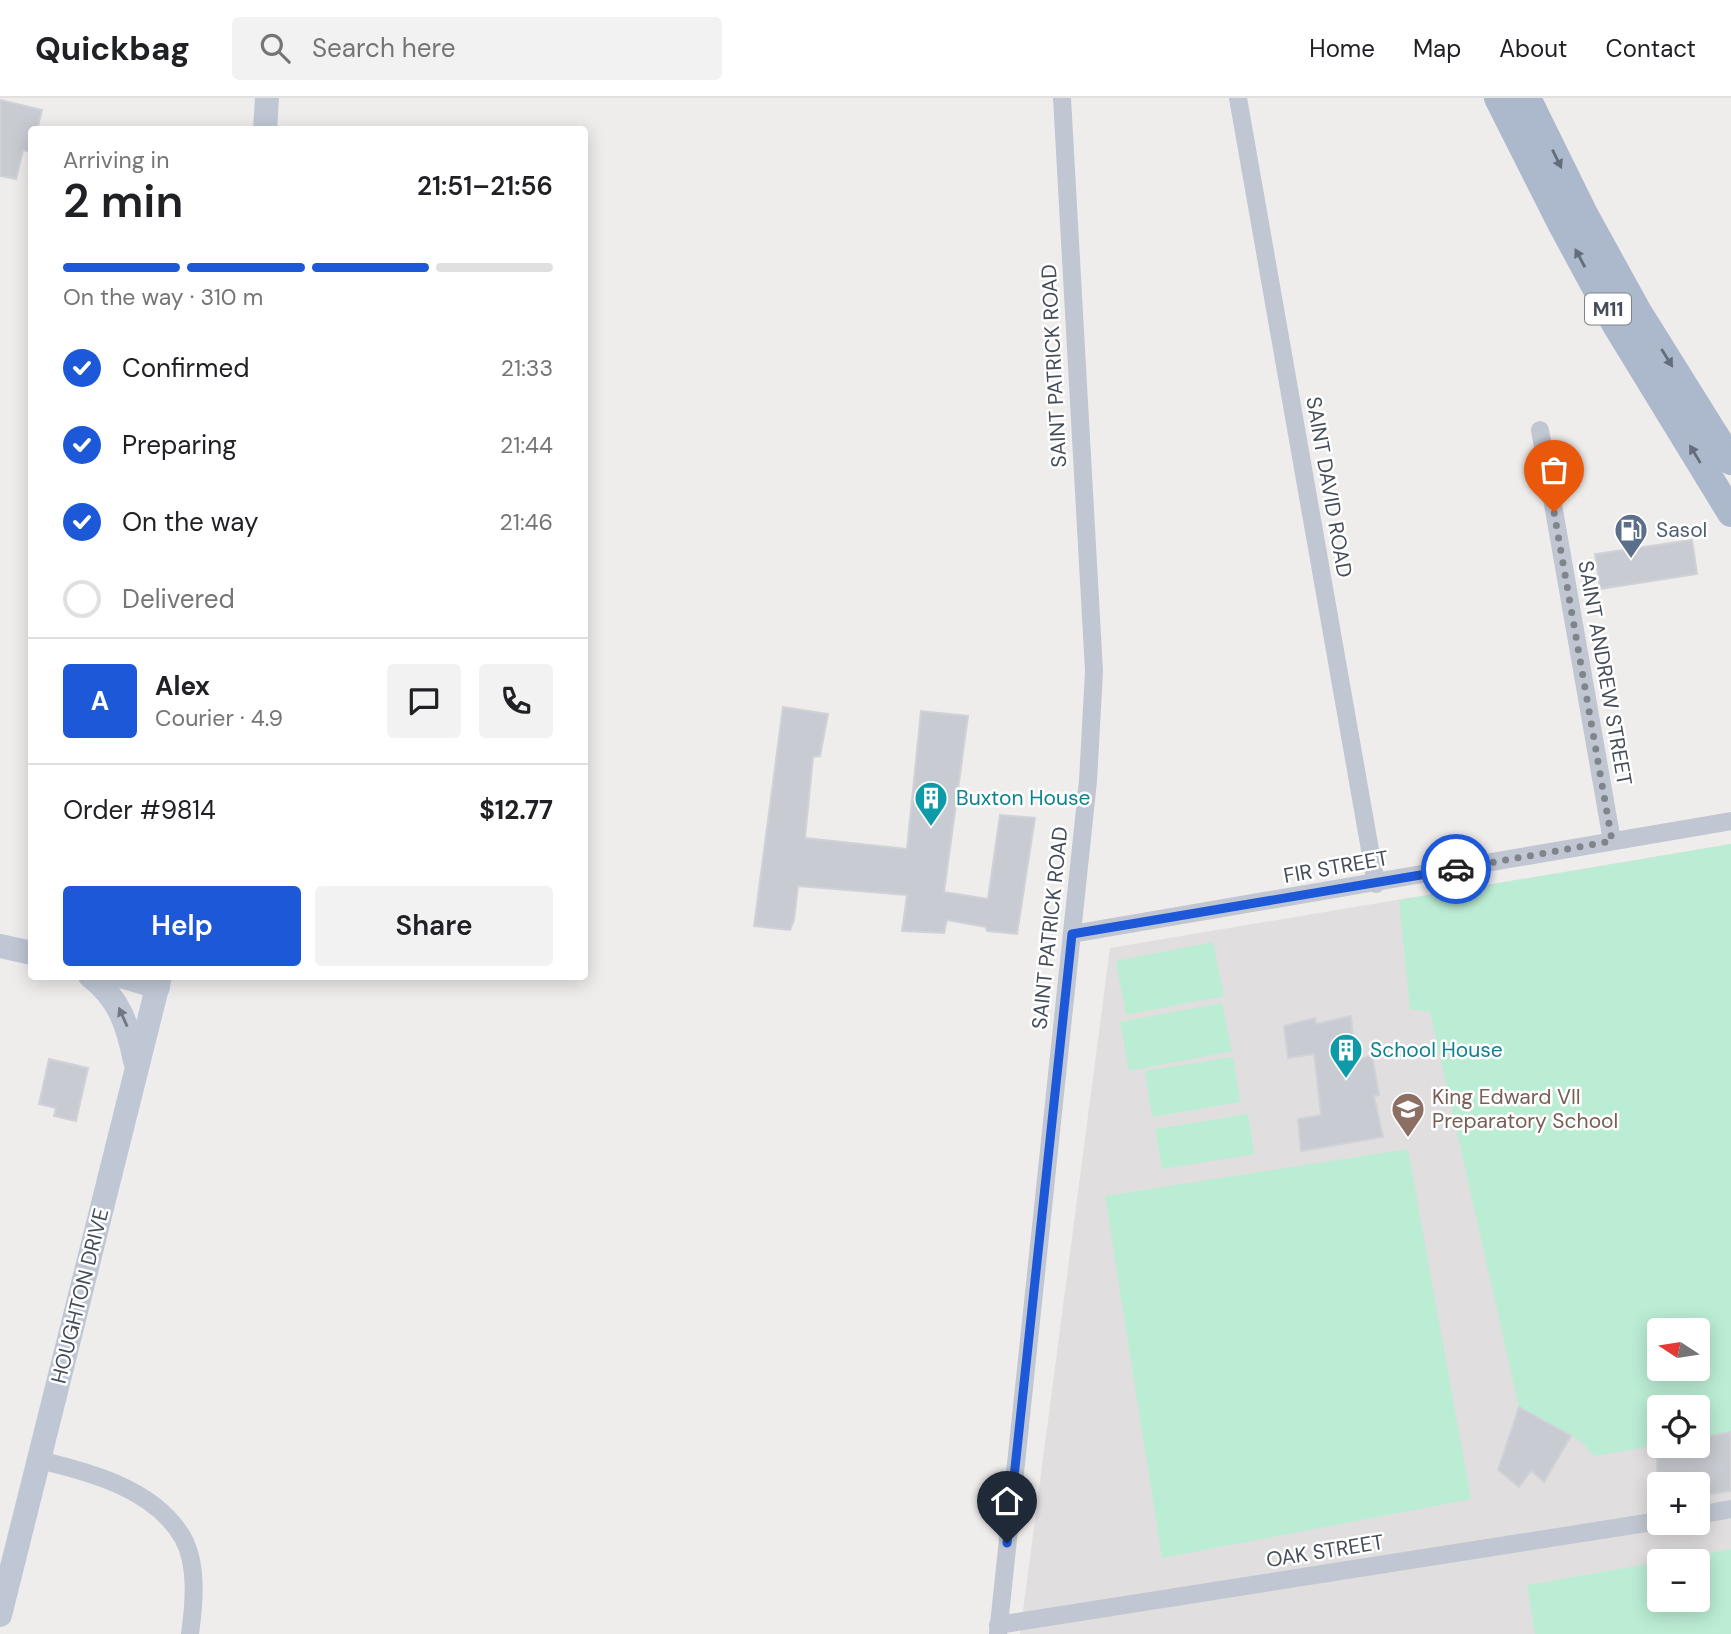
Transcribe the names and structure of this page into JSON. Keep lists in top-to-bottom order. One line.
{"streets":{"main road":["M11"],"street":["SAINT PATRICK ROAD","SAINT DAVID ROAD","SAINT ANDREW STREET","FIR STREET","HOUGHTON DRIVE","OAK STREET"]},"crossings":[["SAINT PATRICK ROAD","FIR STREET"],["SAINT PATRICK ROAD","OAK STREET"],["SAINT DAVID ROAD","FIR STREET"],["SAINT ANDREW STREET","FIR STREET"]],"places":{"fuel station":["Sasol"],"building":["Buxton House","School House"],"school or university":["King Edward VII Preparatory School"]},"north":"left","page":{"header":"Quickbag","search":"Search here","nav":["Home","Map","About","Contact"],"heading":["2 min","Arriving in","21:51–21:56"],"panel":["Alex","Courier · 4.9","Order #9814","$12.77"],"bar":"On the way · 310 m","list":[["Confirmed","21:33"],["Preparing","21:44"],["On the way","21:46"],"Delivered"],"round":"A","buttons":["Help","Share"],"map_buttons":["+","−"]}}
